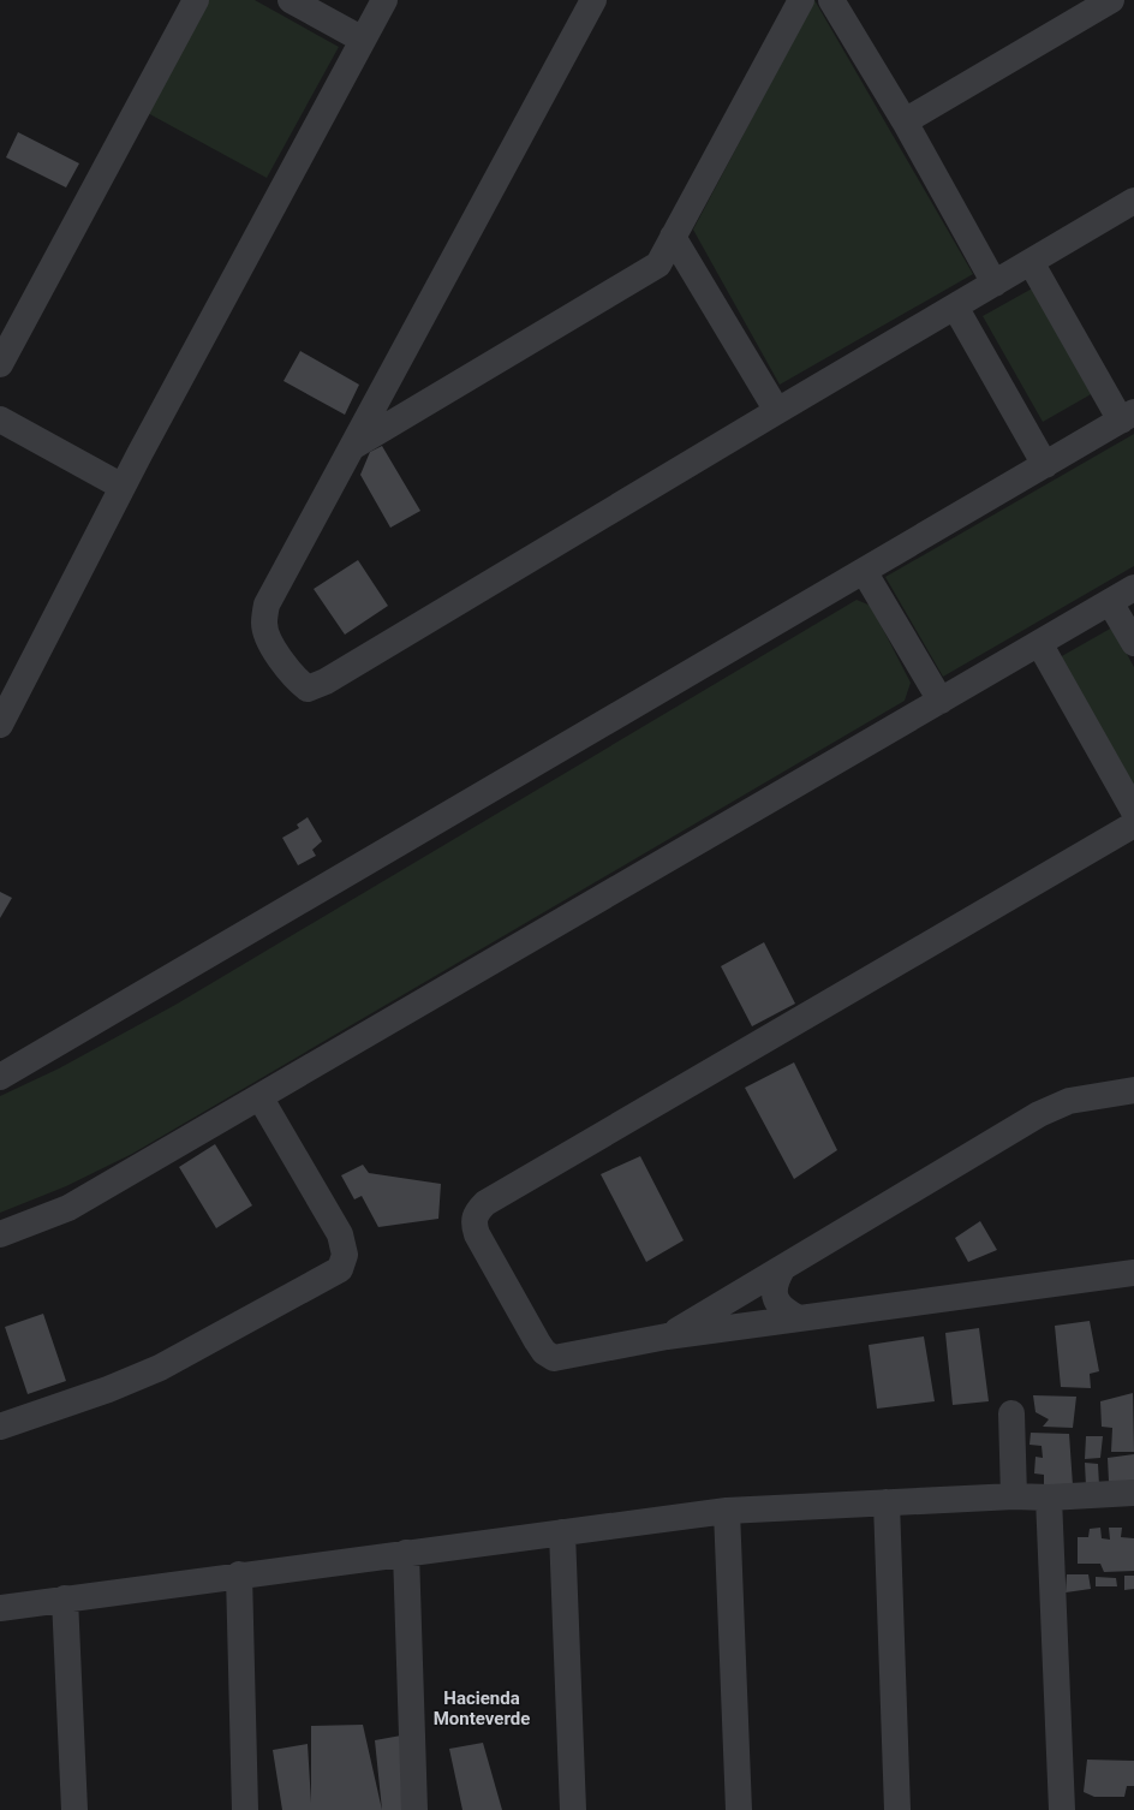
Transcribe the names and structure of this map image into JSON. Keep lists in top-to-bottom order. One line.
{"districts":["Hacienda Monteverde"]}
